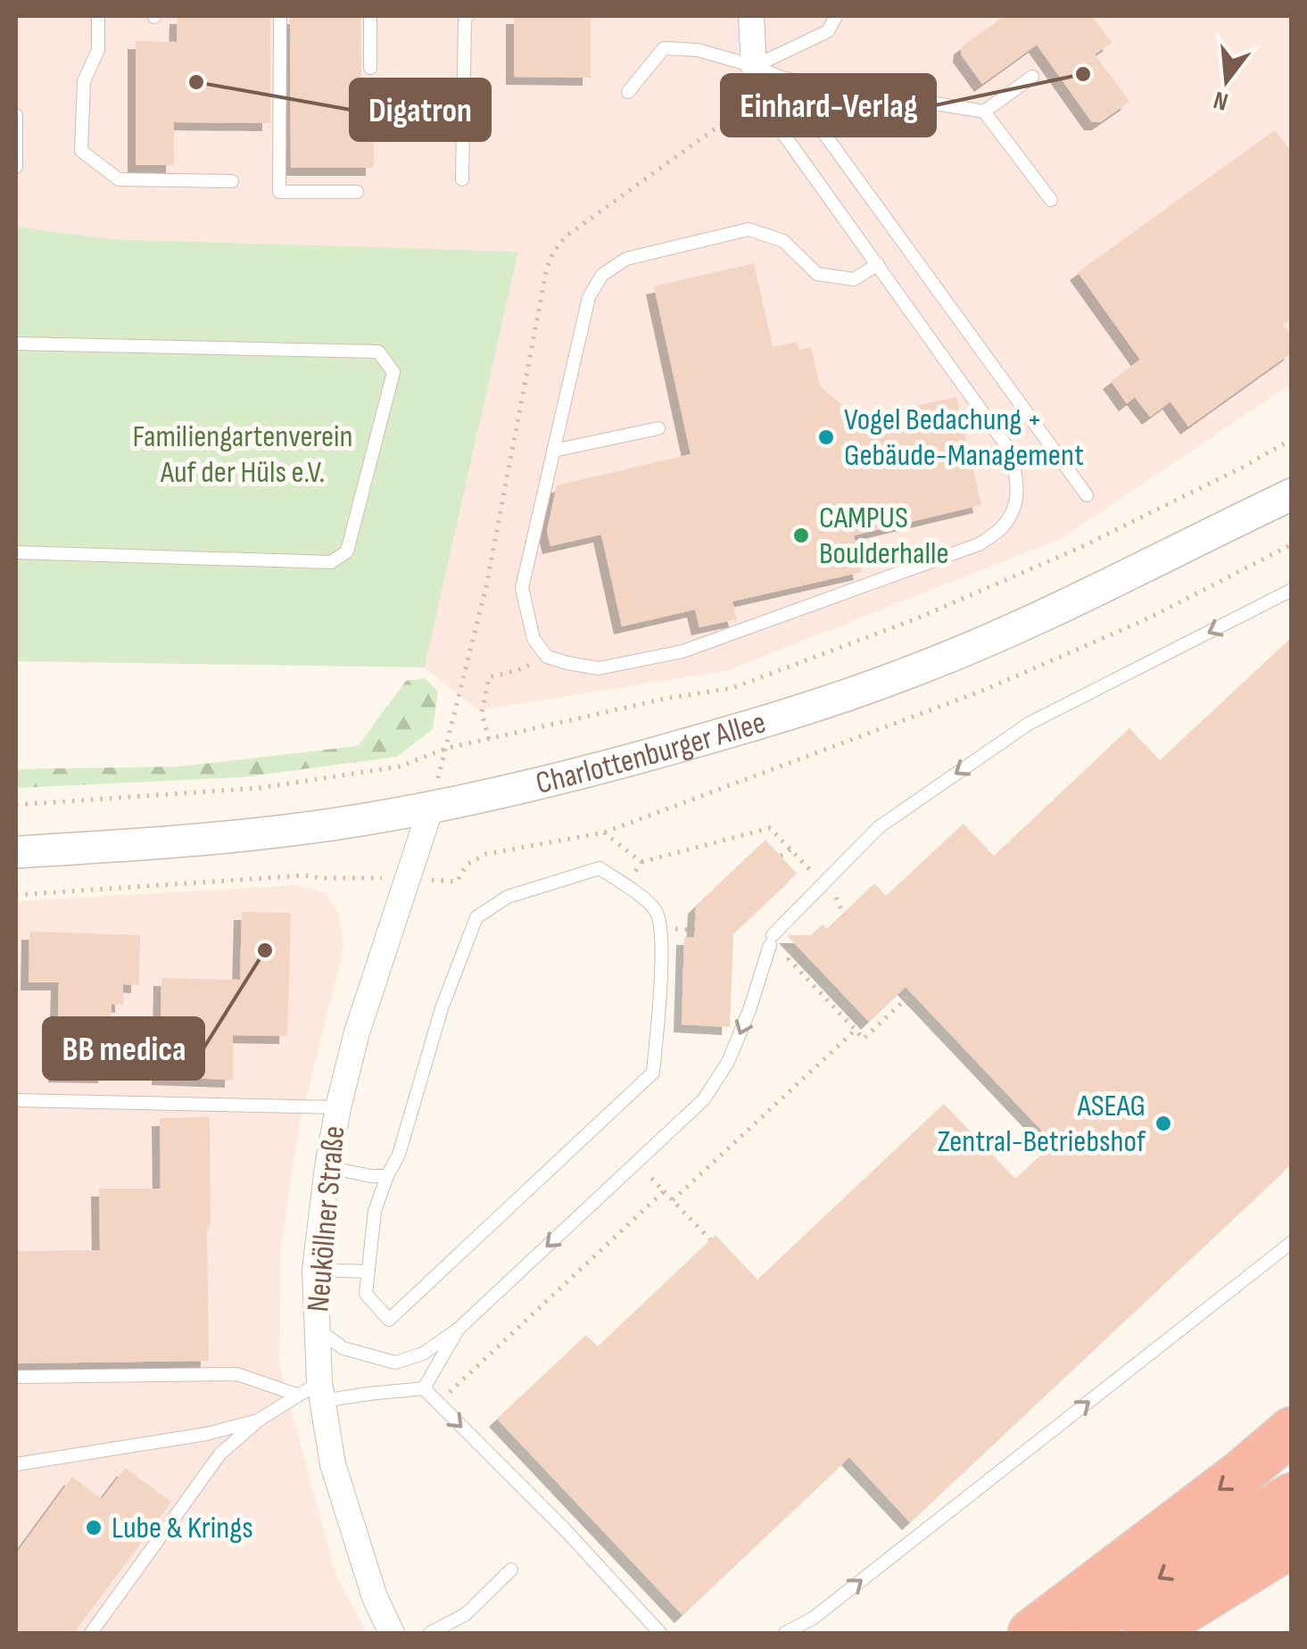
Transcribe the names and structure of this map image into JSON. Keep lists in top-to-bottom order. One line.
{"streets":{"street":["Charlottenburger Allee","Neuköllner Straße"]},"crossings":[["Charlottenburger Allee","Neuköllner Straße"]],"parks":["Familiengartenverein Auf der Hüls e.V."],"places":["Einhard-Verlag","Digatron","Vogel Bedachung + Gebäude-Management","CAMPUS Boulderhalle","BB medica","ASEAG Zentral-Betriebshof","Lube & Krings"],"north":"bottom"}
